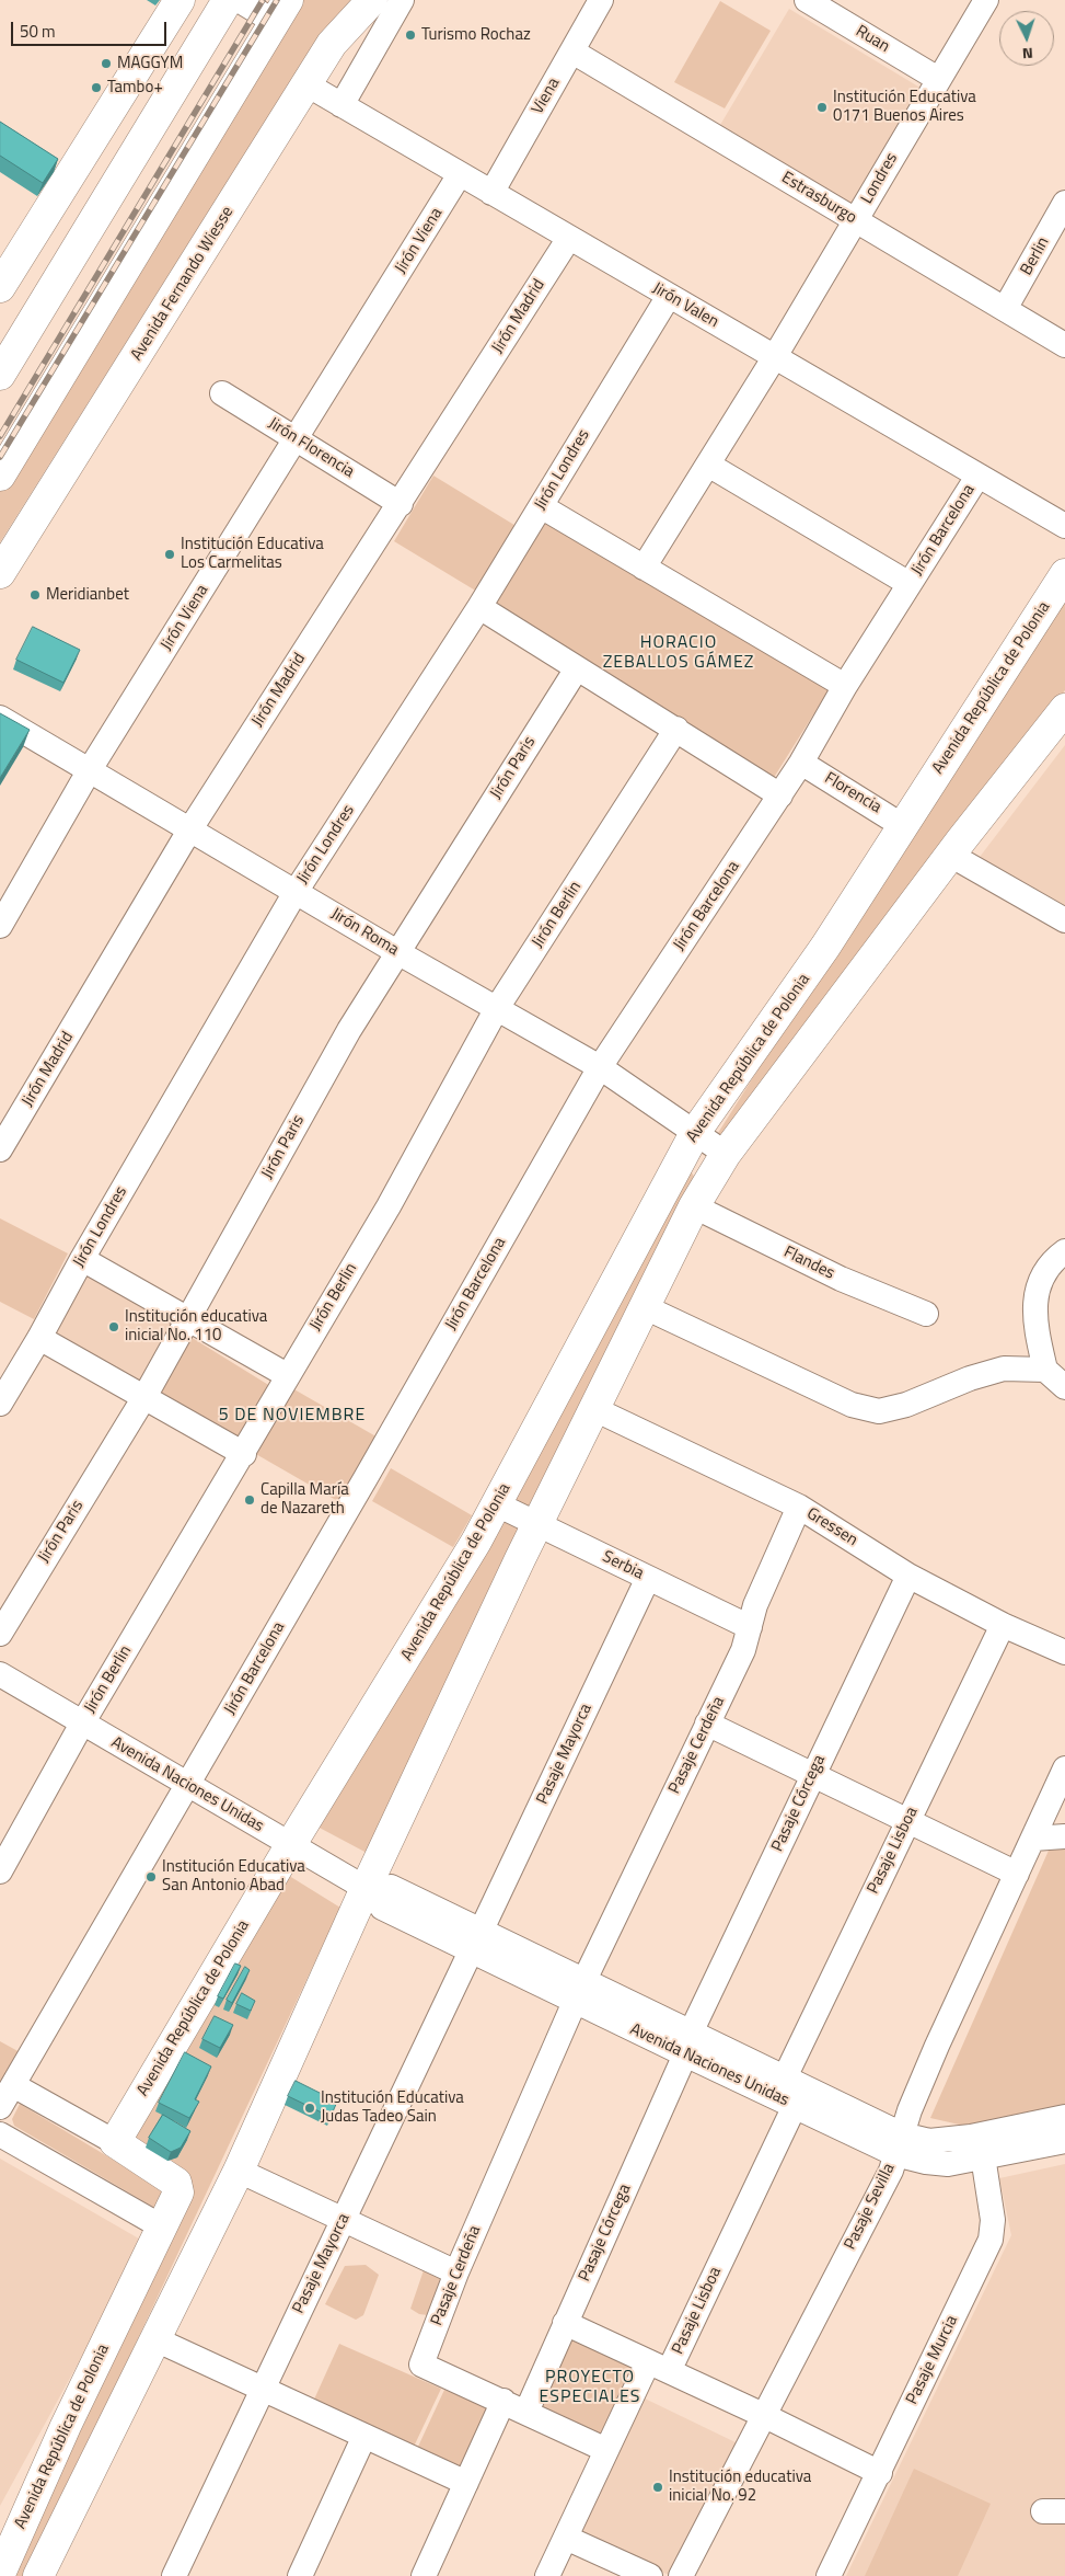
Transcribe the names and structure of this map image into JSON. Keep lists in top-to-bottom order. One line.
{"streets":{"main road":["Avenida Fernando Wiesse","Avenida República de Polonia"],"street":["Ruan","Viena","Londres","Estrasburgo","Jirón Viena","Berlin","Jirón Valen","Jirón Madrid","Jirón Florencia","Jirón Londres","Jirón Barcelona","Jirón Paris","Florencia","Jirón Berlin","Jirón Roma","Flandes","Gressen","Serbia","Pasaje Cerdeña","Pasaje Mayorca","Avenida Naciones Unidas","Pasaje Córcega","Pasaje Lisboa","Pasaje Sevilla","Pasaje Murcia"]},"crossings":[["Ruan","Londres"],["Viena","Estrasburgo"],["Viena","Jirón Valen"],["Londres","Estrasburgo"],["Londres","Jirón Valen"],["Estrasburgo","Berlin"],["Jirón Viena","Jirón Valen"],["Jirón Viena","Jirón Florencia"],["Jirón Viena","Jirón Roma"],["Avenida Fernando Wiesse","Jirón Valen"],["Jirón Valen","Jirón Madrid"],["Jirón Valen","Jirón Londres"],["Jirón Valen","Jirón Barcelona"],["Jirón Madrid","Jirón Florencia"],["Jirón Madrid","Jirón Roma"],["Jirón Londres","Jirón Roma"],["Jirón Barcelona","Florencia"],["Jirón Barcelona","Jirón Roma"],["Jirón Barcelona","Avenida Naciones Unidas"],["Avenida República de Polonia","Florencia"],["Avenida República de Polonia","Jirón Roma"],["Avenida República de Polonia","Avenida Naciones Unidas"],["Jirón Paris","Jirón Roma"],["Jirón Berlin","Jirón Roma"],["Jirón Berlin","Avenida Naciones Unidas"],["Gressen","Pasaje Cerdeña"],["Gressen","Pasaje Córcega"],["Gressen","Pasaje Lisboa"],["Serbia","Pasaje Cerdeña"],["Serbia","Pasaje Mayorca"],["Pasaje Cerdeña","Avenida Naciones Unidas"],["Pasaje Cerdeña","Pasaje Córcega"],["Pasaje Cerdeña","Pasaje Lisboa"],["Pasaje Mayorca","Avenida Naciones Unidas"],["Avenida Naciones Unidas","Pasaje Córcega"],["Avenida Naciones Unidas","Pasaje Lisboa"],["Avenida Naciones Unidas","Pasaje Sevilla"],["Avenida Naciones Unidas","Pasaje Murcia"]],"districts":["HORACIO ZEBALLOS GÁMEZ","5 DE NOVIEMBRE","PROYECTO ESPECIALES"],"places":["Turismo Rochaz","MAGGYM","Tambo+","Institución Educativa 0171 Buenos Aires","Institución Educativa Los Carmelitas","Meridianbet","Institución educativa inicial No. 110","Capilla María de Nazareth","Institución Educativa San Antonio Abad","Institución Educativa Judas Tadeo Sain","Institución educativa inicial No. 92"],"scale_bar":"50 m","north":"bottom"}
